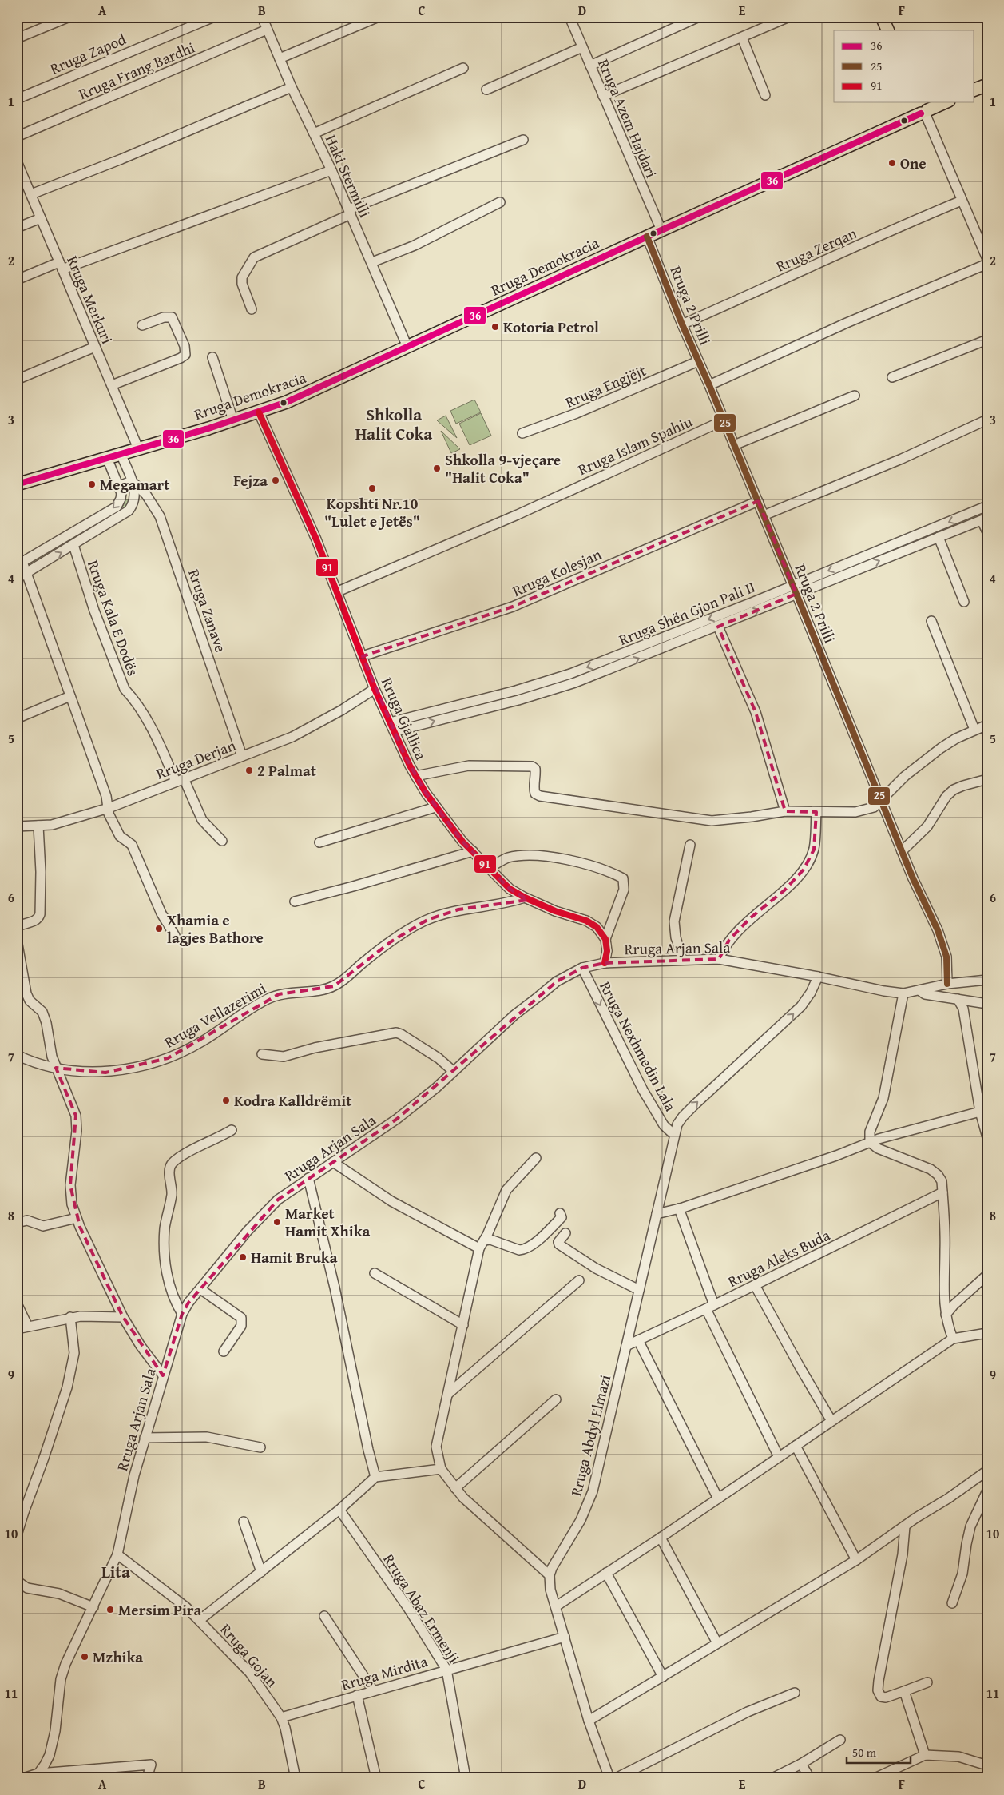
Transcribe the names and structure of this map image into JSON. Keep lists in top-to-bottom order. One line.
{"streets":{"main road":["Rruga Demokracia"],"street":["Rruga Zapod","Rruga Frang Bardhi","Rruga Azem Hajdari","Haki Stermilli","Rruga Zerqan","Rruga Merkuri","Rruga 2 Prilli","Rruga Engjëjt","Rruga Islam Spahiu","Rruga Kolesjan","Rruga Zanave","Rruga Shën Gjon Pali II","Rruga Kala E Dodës","Rruga Gjallica","Rruga Derjan","Rruga Arjan Sala","Rruga Vellazerimi","Rruga Nexhmedin Lala","Rruga Aleks Buda","Rruga Abdyl Elmazi","Rruga Abaz Ermenji","Rruga Gojan","Rruga Mirdita"]},"crossings":[["Rruga Frang Bardhi","Haki Stermilli"],["Rruga Azem Hajdari","Rruga Demokracia"],["Haki Stermilli","Rruga Demokracia"],["Rruga Zerqan","Rruga 2 Prilli"],["Rruga Demokracia","Rruga Merkuri"],["Rruga Demokracia","Rruga 2 Prilli"],["Rruga Demokracia","Rruga Gjallica"],["Rruga 2 Prilli","Rruga Engjëjt"],["Rruga 2 Prilli","Rruga Islam Spahiu"],["Rruga 2 Prilli","Rruga Kolesjan"],["Rruga 2 Prilli","Rruga Shën Gjon Pali II"],["Rruga 2 Prilli","Rruga Arjan Sala"],["Rruga Islam Spahiu","Rruga Gjallica"],["Rruga Kolesjan","Rruga Gjallica"],["Rruga Zanave","Rruga Derjan"],["Rruga Shën Gjon Pali II","Rruga Gjallica"],["Rruga Kala E Dodës","Rruga Derjan"],["Rruga Gjallica","Rruga Derjan"],["Rruga Gjallica","Rruga Vellazerimi"],["Rruga Arjan Sala","Rruga Nexhmedin Lala"],["Rruga Arjan Sala","Rruga Abdyl Elmazi"],["Rruga Arjan Sala","Rruga Gojan"],["Rruga Nexhmedin Lala","Rruga Abdyl Elmazi"],["Rruga Aleks Buda","Rruga Abdyl Elmazi"],["Rruga Abaz Ermenji","Rruga Mirdita"],["Rruga Gojan","Rruga Mirdita"]],"one_way":["Rruga Nexhmedin Lala"],"districts":["Shkolla Halit Coka","Lita"],"places":["One","Kotoria Petrol","Shkolla 9-vjeçare \"Halit Coka\"","Fejza","Megamart","Kopshti Nr.10 \"Lulet e Jetës\"","2 Palmat","Xhamia e lagjes Bathore","Kodra Kalldrëmit","Market Hamit Xhika","Hamit Bruka","Mersim Pira","Mzhika"],"lines":["transit line 36","transit line 25","transit line 91"],"legend":["36","25","91"],"scale_bar":"50 m","grid":{"columns":["A","B","C","D","E","F"],"rows":["1","2","3","4","5","6","7","8","9","10","11"]}}
